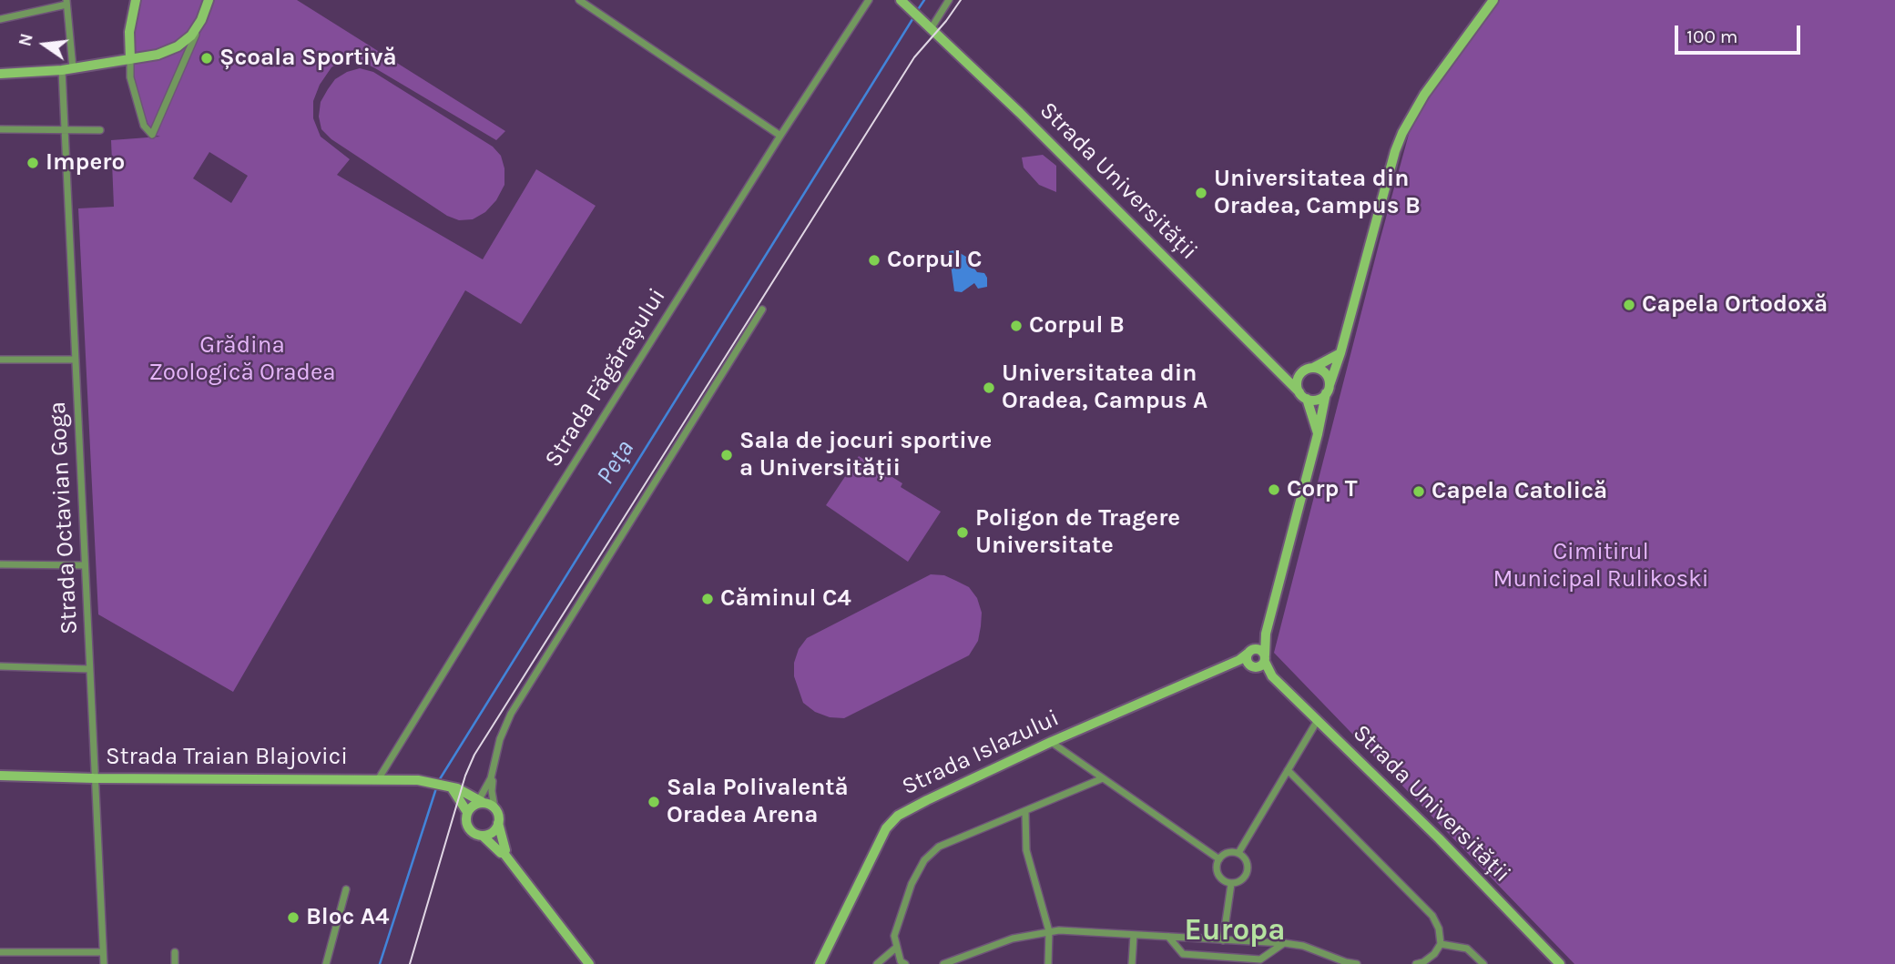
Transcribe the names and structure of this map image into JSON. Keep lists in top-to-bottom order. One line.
{"streets":{"street":["Strada Universității","Strada Făgărașului","Strada Octavian Goga","Strada Islazului","Strada Traian Blajovici"]},"crossings":[["Strada Universității","Strada Islazului"],["Strada Făgărașului","Strada Traian Blajovici"],["Strada Octavian Goga","Strada Traian Blajovici"]],"districts":["Europa"],"water":["Peța"],"parks":["Grădina Zoologică Oradea","Cimitirul Municipal Rulikoski"],"places":["Școala Sportivă","Impero","Universitatea din Oradea, Campus B","Corpul C","Capela Ortodoxă","Corpul B","Universitatea din Oradea, Campus A","Sala de jocuri sportive a Universității","Corp T","Capela Catolică","Poligon de Tragere Universitate","Căminul C4","Sala Polivalentă Oradea Arena","Bloc A4"],"scale_bar":"100 m","north":"left"}
